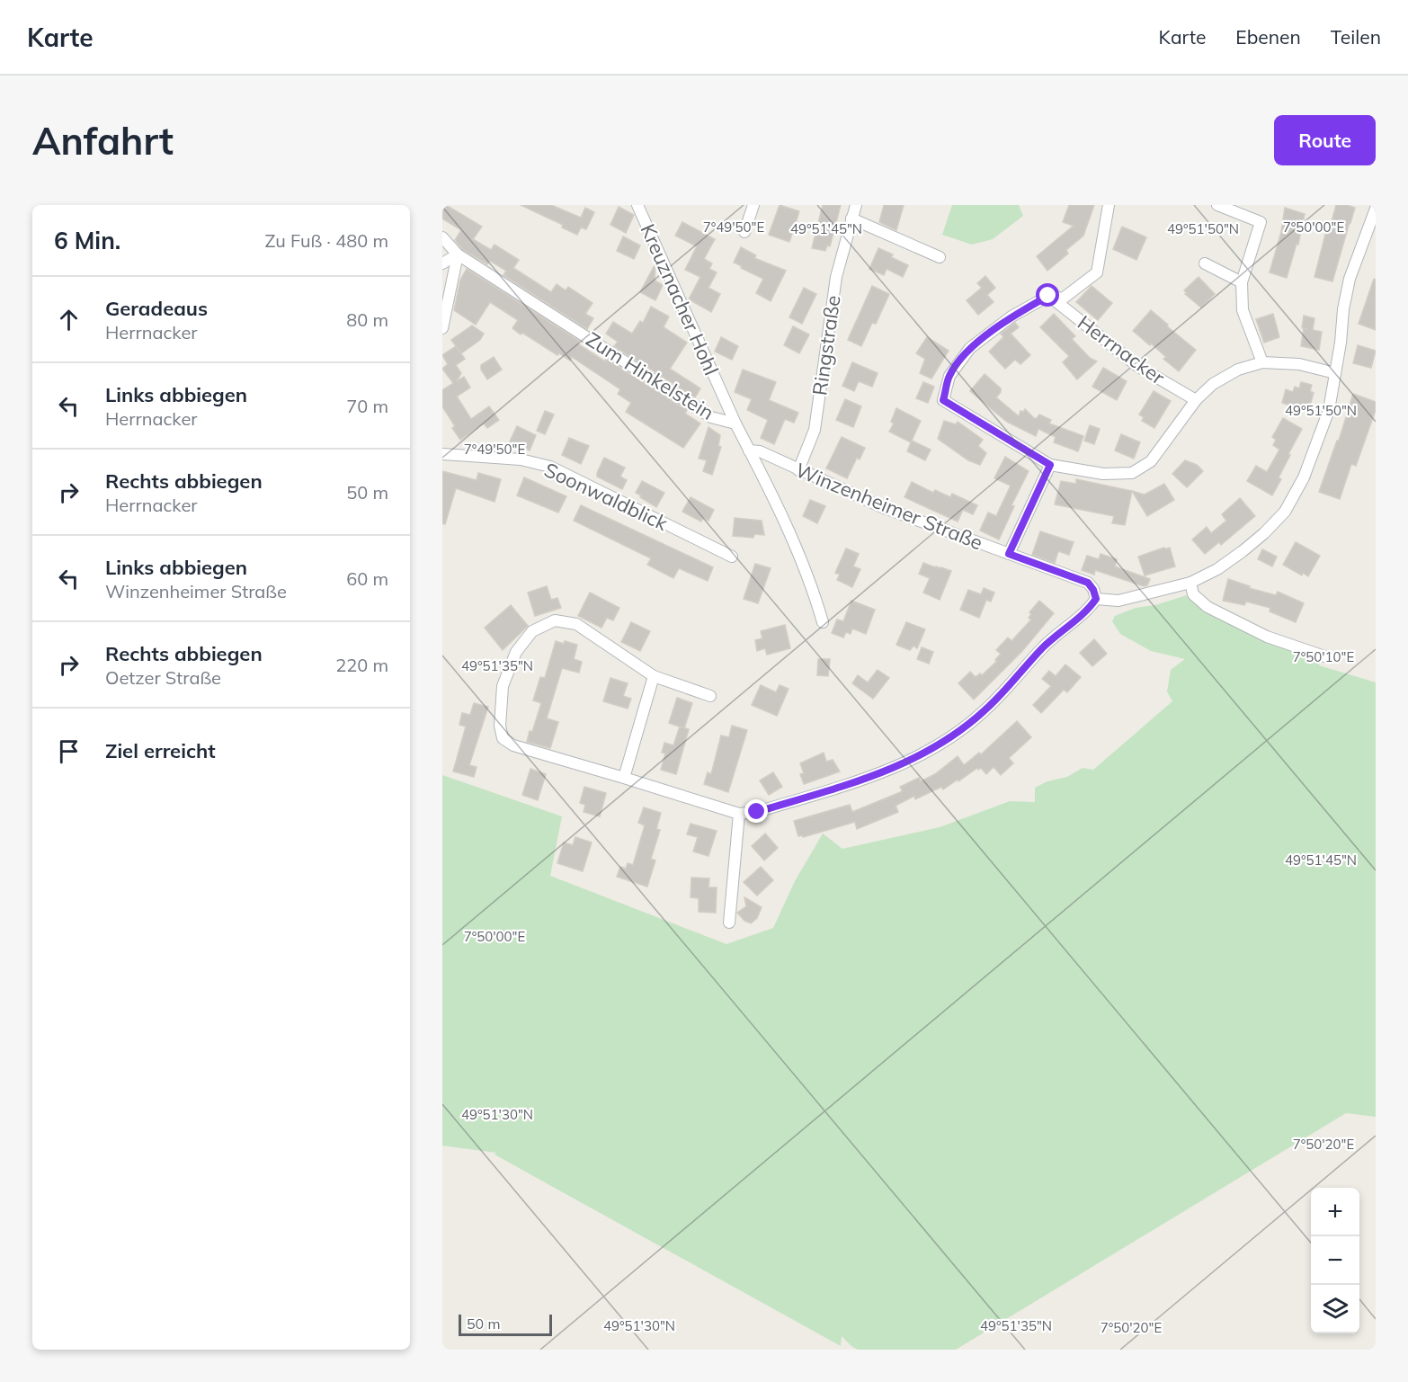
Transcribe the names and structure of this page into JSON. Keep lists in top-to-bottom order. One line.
{"streets":{"street":["Kreuznacher Hohl","Ringstraße","Herrnacker","Zum Hinkelstein","Soonwaldblick","Winzenheimer Straße"]},"crossings":[["Kreuznacher Hohl","Zum Hinkelstein"],["Ringstraße","Winzenheimer Straße"],["Zum Hinkelstein","Winzenheimer Straße"]],"scale_bar":"50 m","page":{"header":"Karte","nav":["Karte","Ebenen","Teilen"],"buttons":"Route","title":"Anfahrt","heading":["6 Min.","Zu Fuß · 480 m"],"list":[["Geradeaus","Herrnacker","80 m"],["Links abbiegen","Herrnacker","70 m"],["Rechts abbiegen","Herrnacker","50 m"],["Links abbiegen","Winzenheimer Straße","60 m"],["Rechts abbiegen","Oetzer Straße","220 m"],"Ziel erreicht"],"map_buttons":["+","−"],"scale":"50 m"},"coordinates":["7°49'50\"E","7°50'00\"E","49°51'45\"N","49°51'50\"N","7°50'10\"E","49°51'35\"N","49°51'30\"N","7°50'20\"E"]}
